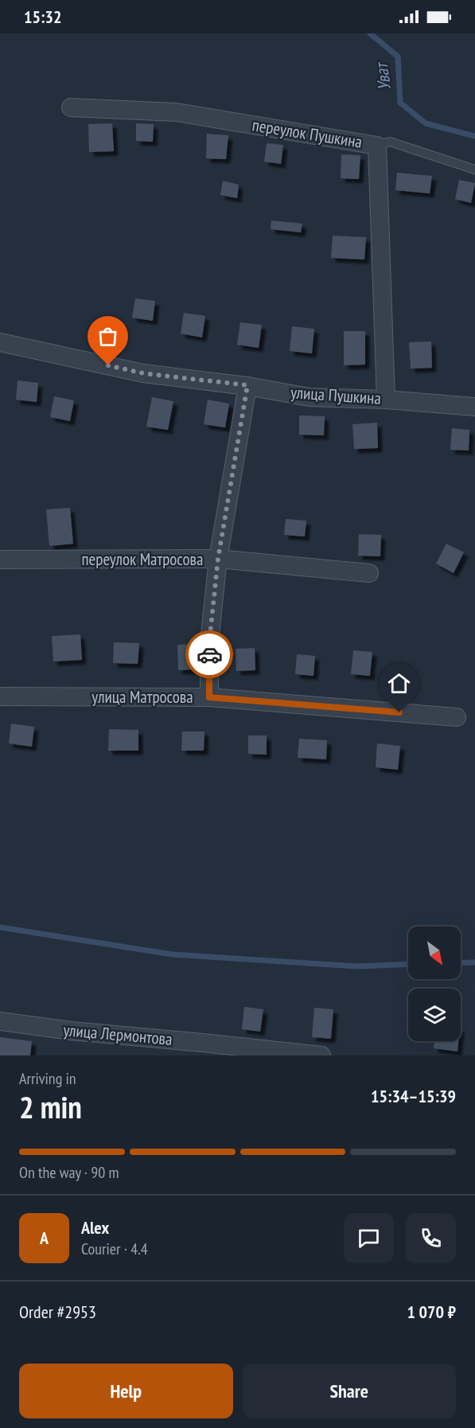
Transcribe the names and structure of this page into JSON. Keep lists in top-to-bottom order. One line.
{"streets":{"street":["переулок Пушкина","улица Пушкина","переулок Матросова","улица Матросова","улица Лермонтова"]},"crossings":[["переулок Пушкина","улица Пушкина"]],"water":["Уват"],"north":"bottom right","page":{"status":"15:32","heading":["2 min","Arriving in","15:34–15:39"],"panel":["Alex","Courier · 4.4","Order #2953","1 070 ₽"],"bar":"On the way · 90 m","round":"A","buttons":["Help","Share"]}}
